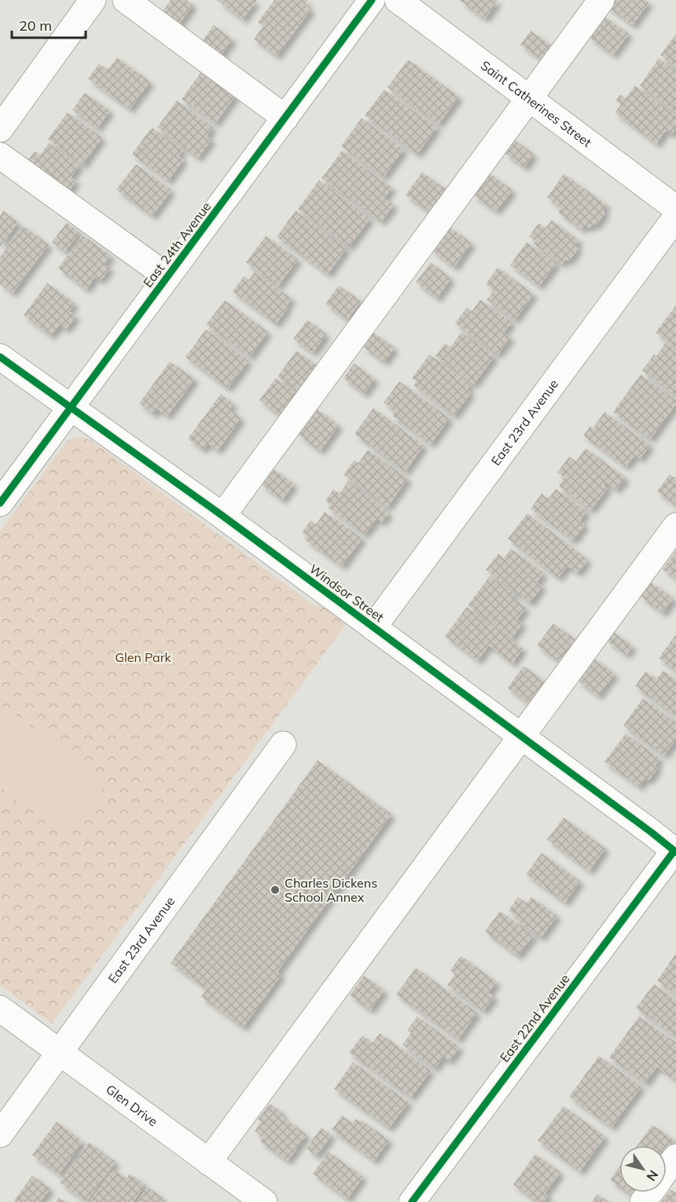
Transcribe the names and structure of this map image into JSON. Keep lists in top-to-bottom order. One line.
{"streets":{"street":["Saint Catherines Street","East 24th Avenue","East 23rd Avenue","Windsor Street","East 22nd Avenue","Glen Drive"]},"crossings":[["East 24th Avenue","Windsor Street"],["East 23rd Avenue","Windsor Street"],["East 23rd Avenue","Glen Drive"],["Windsor Street","East 22nd Avenue"]],"parks":["Glen Park"],"places":["Charles Dickens School Annex"],"scale_bar":"20 m","north":"bottom right"}
